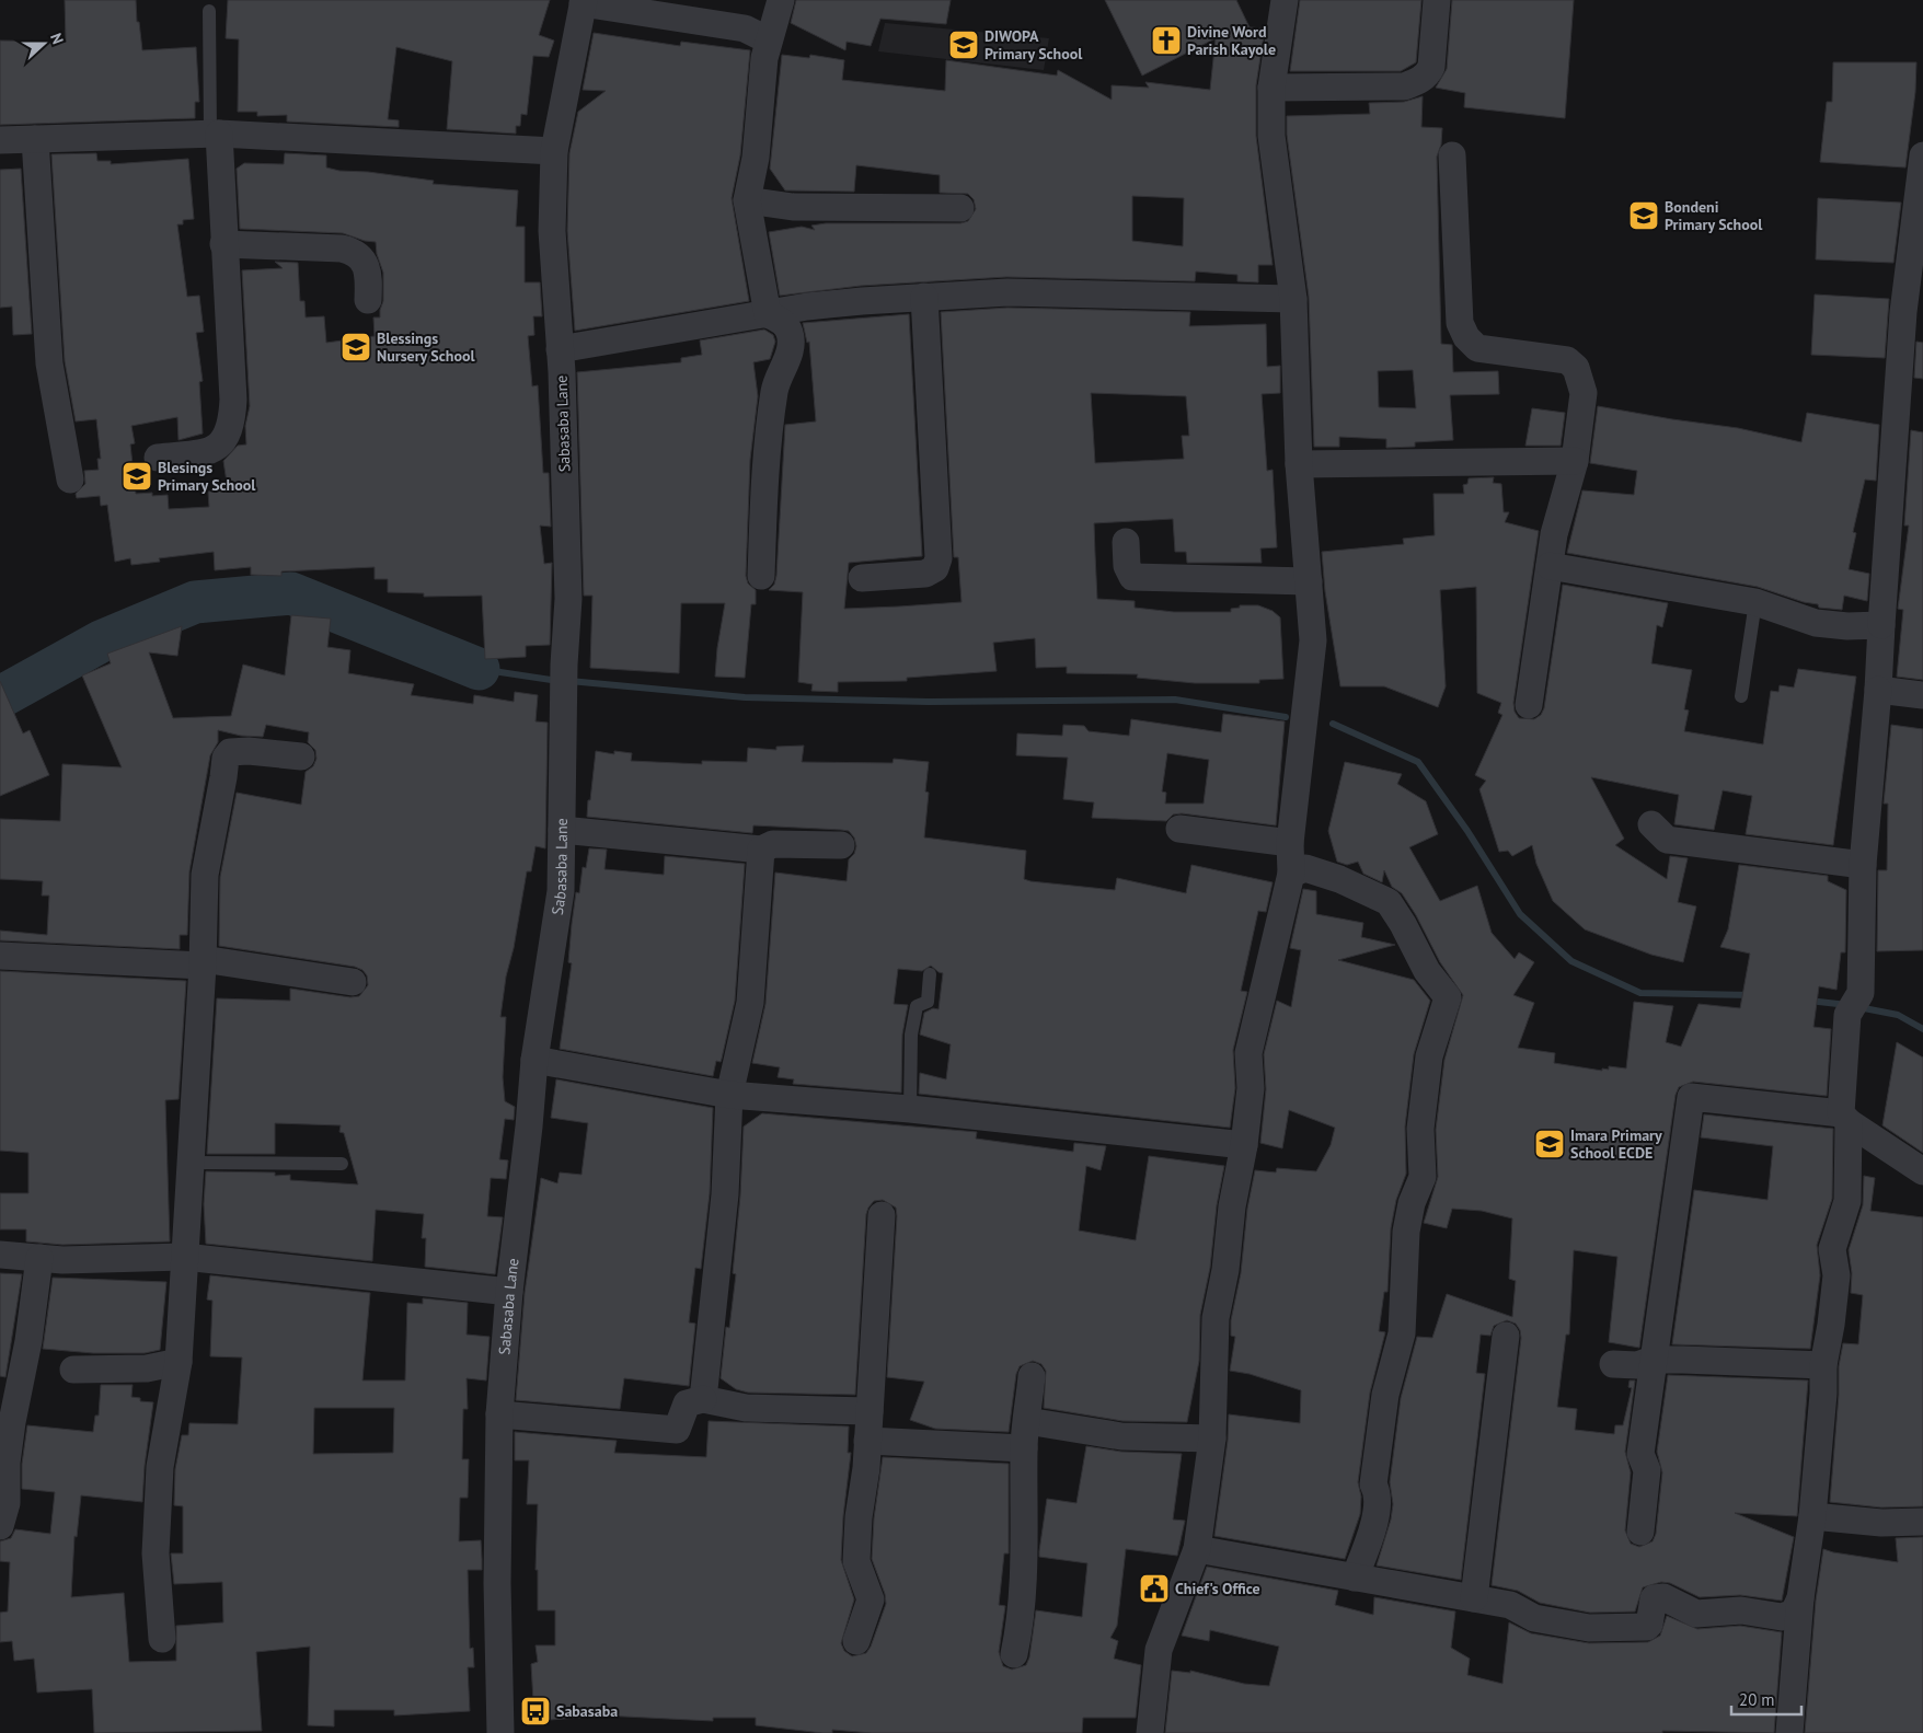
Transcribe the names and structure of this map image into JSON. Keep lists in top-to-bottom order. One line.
{"streets":{"street":["Sabasaba Lane"]},"places":{"church":["Divine Word Parish Kayole"],"school or university":["DIWOPA Primary School","Bondeni Primary School","Blessings Nursery School","Blesings Primary School","Imara Primary School ECDE"],"public building":["Chief's Office"],"bus stop":["Sabasaba"]},"scale_bar":"20 m","north":"right"}
